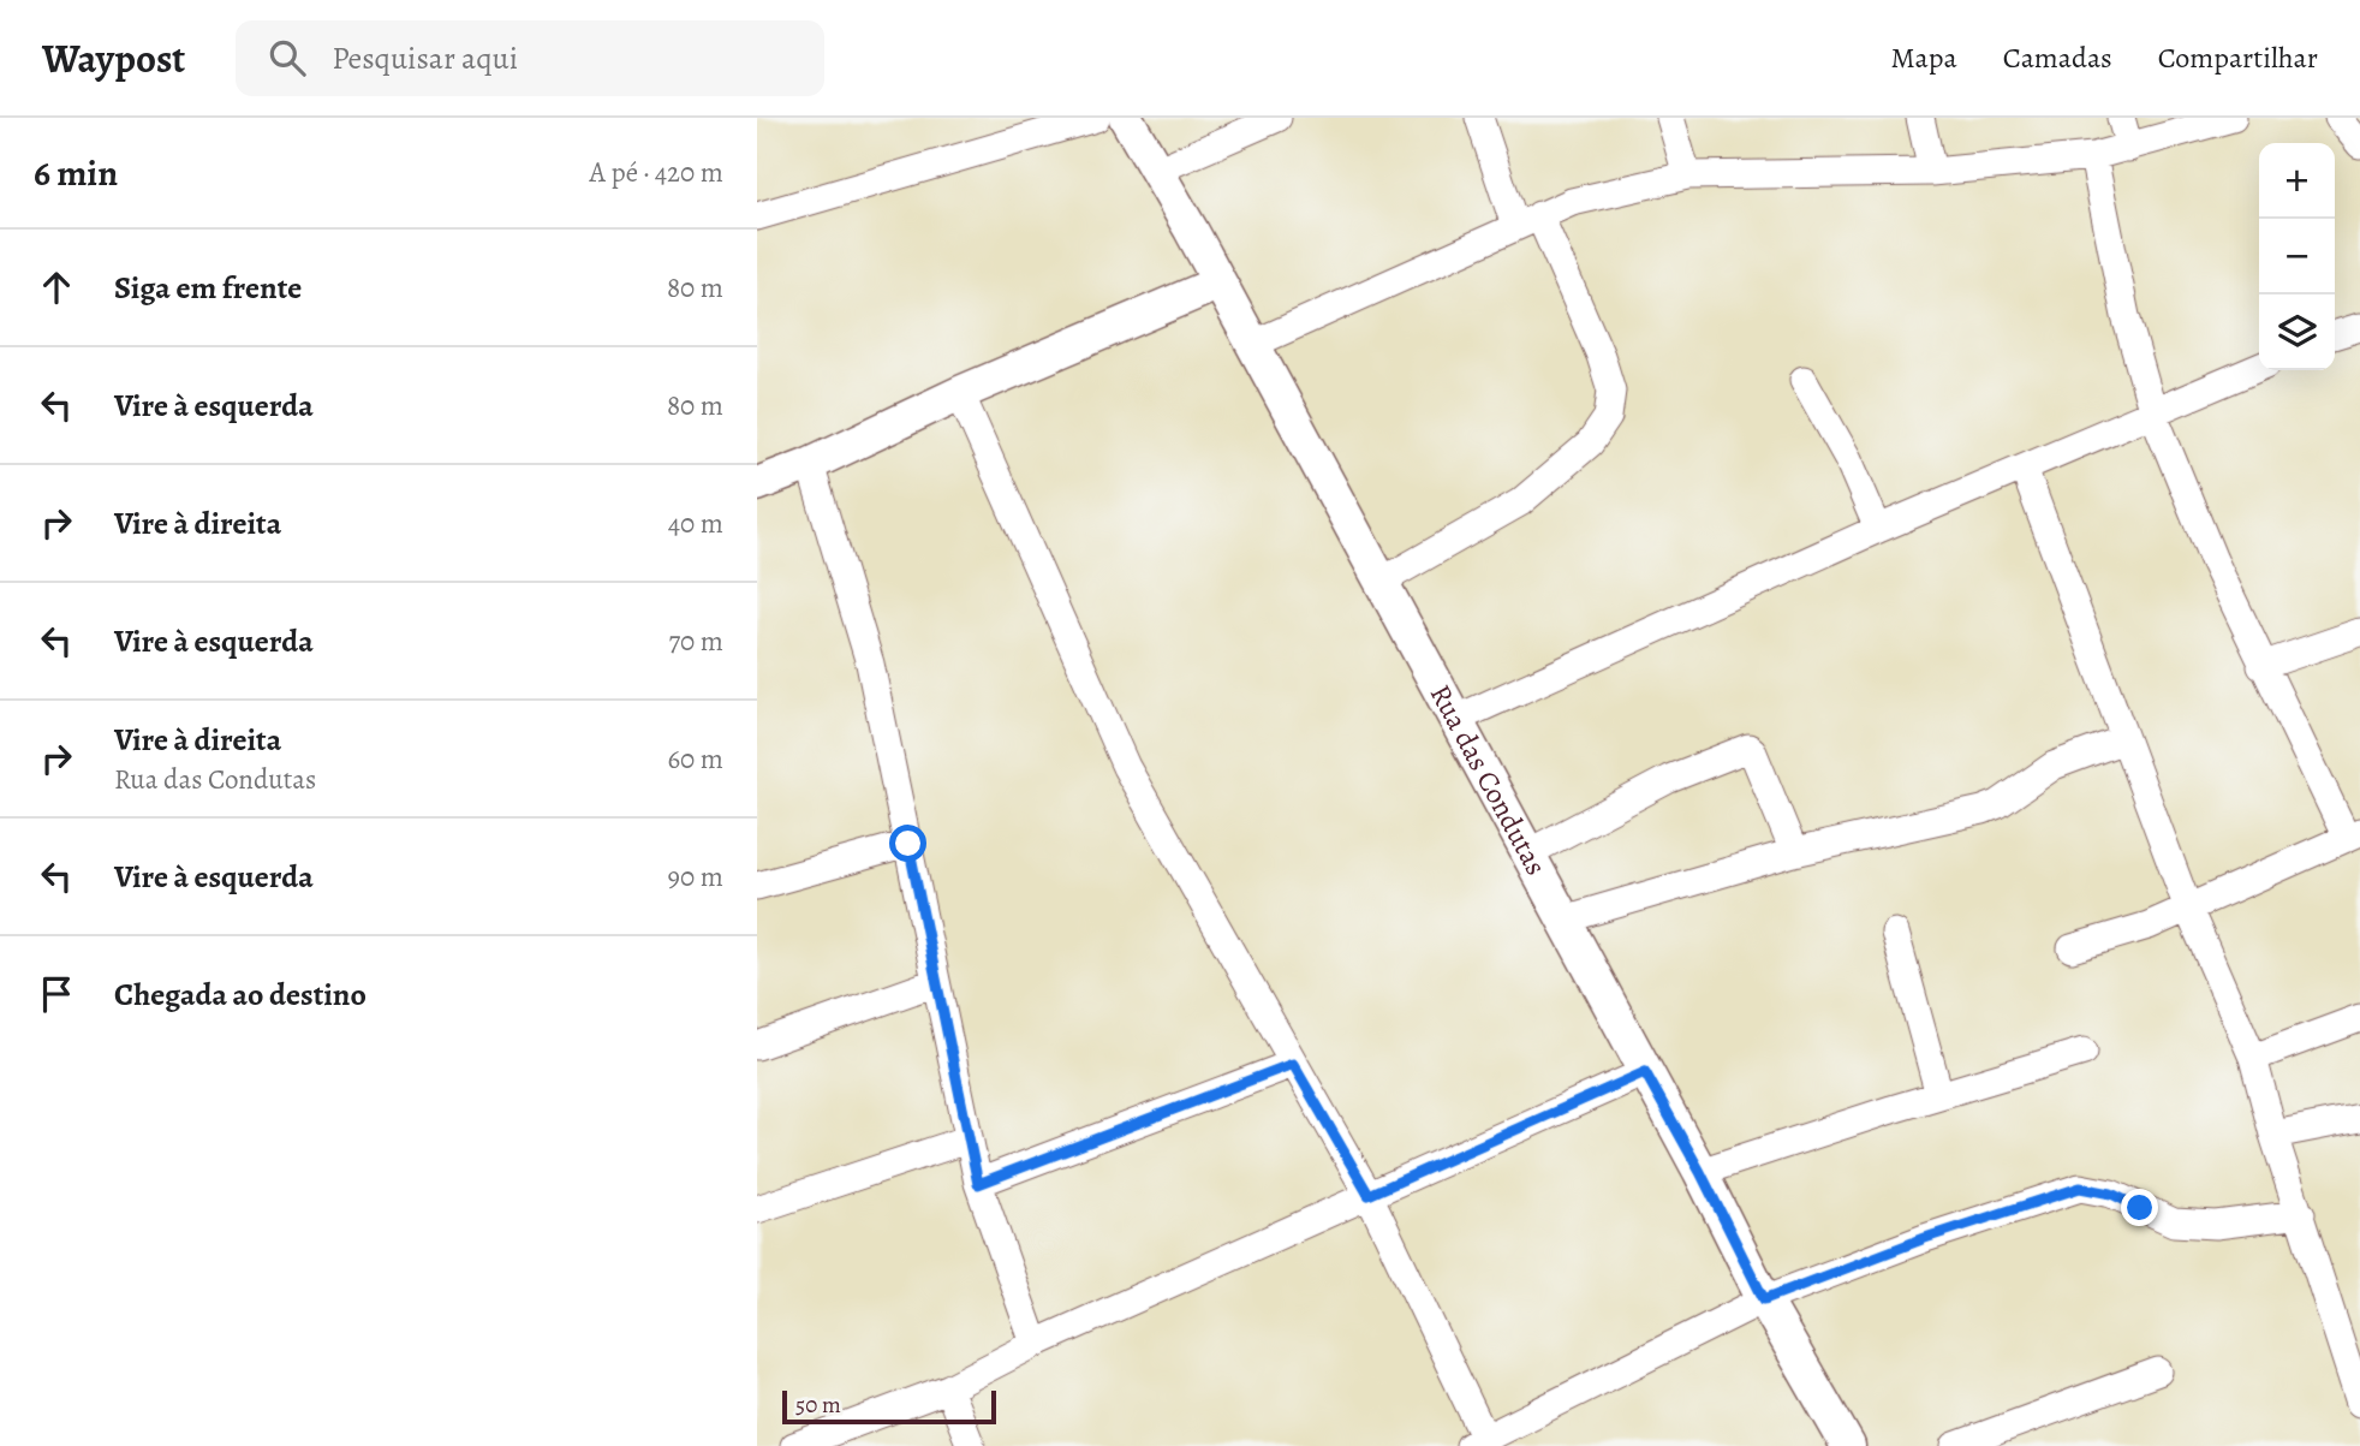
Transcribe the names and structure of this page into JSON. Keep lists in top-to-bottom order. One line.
{"streets":{"street":["Rua das Condutas"]},"scale_bar":"50 m","page":{"header":"Waypost","search":"Pesquisar aqui","nav":["Mapa","Camadas","Compartilhar"],"heading":["6 min","A pé · 420 m"],"map_buttons":["+","−"],"list":[["Siga em frente","80 m"],["Vire à esquerda","80 m"],["Vire à direita","40 m"],["Vire à esquerda","70 m"],["Vire à direita","Rua das Condutas","60 m"],["Vire à esquerda","90 m"],"Chegada ao destino"],"scale":"50 m"}}
